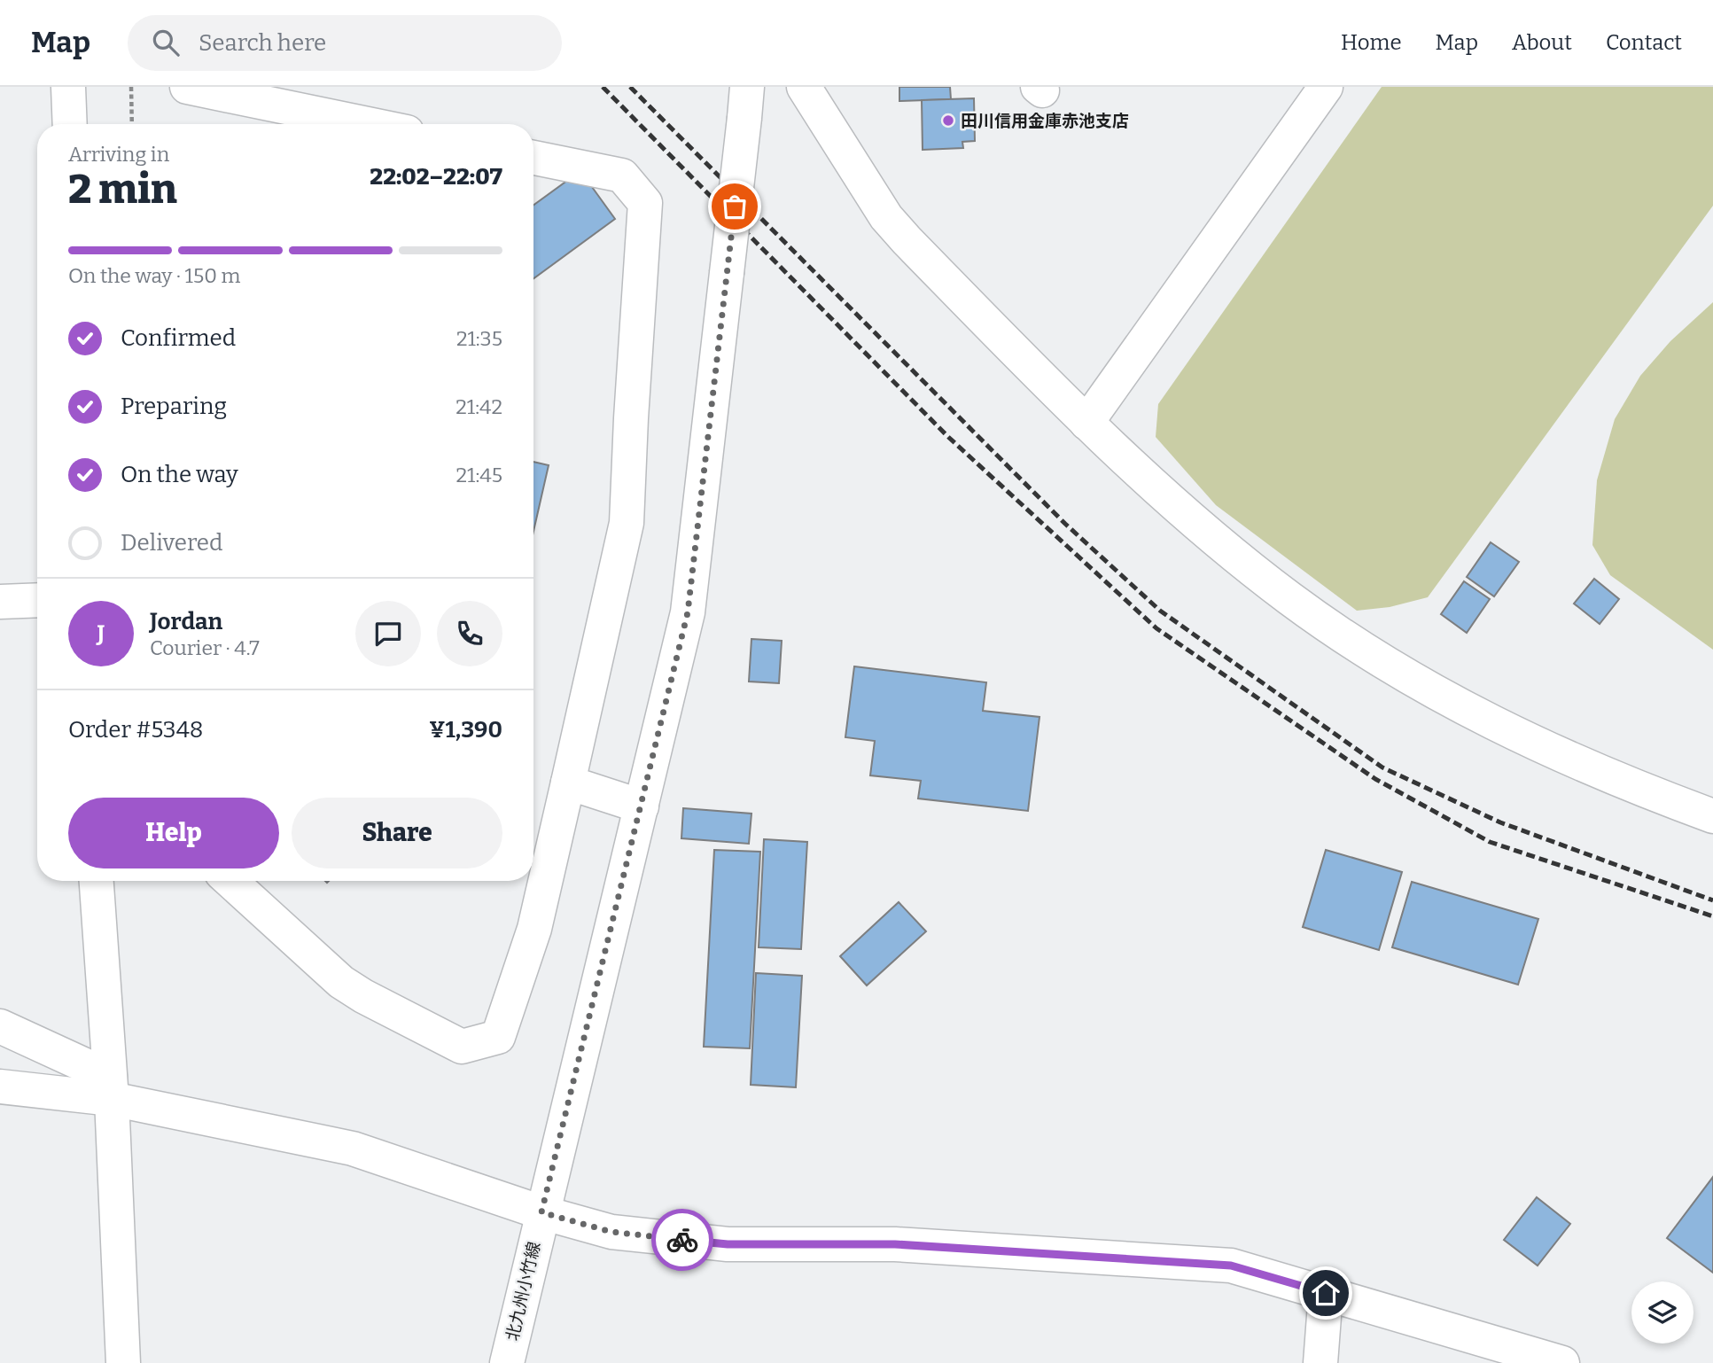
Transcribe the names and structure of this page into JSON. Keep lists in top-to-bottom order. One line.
{"streets":{"street":["北九州小竹線"]},"places":["田川信用金庫赤池支店"],"page":{"header":"Map","search":"Search here","nav":["Home","Map","About","Contact"],"heading":["2 min","Arriving in","22:02–22:07"],"panel":["Jordan","Courier · 4.7","Order #5348","¥1,390"],"bar":"On the way · 150 m","list":[["Confirmed","21:35"],["Preparing","21:42"],["On the way","21:45"],"Delivered"],"round":"J","buttons":["Help","Share"]}}
